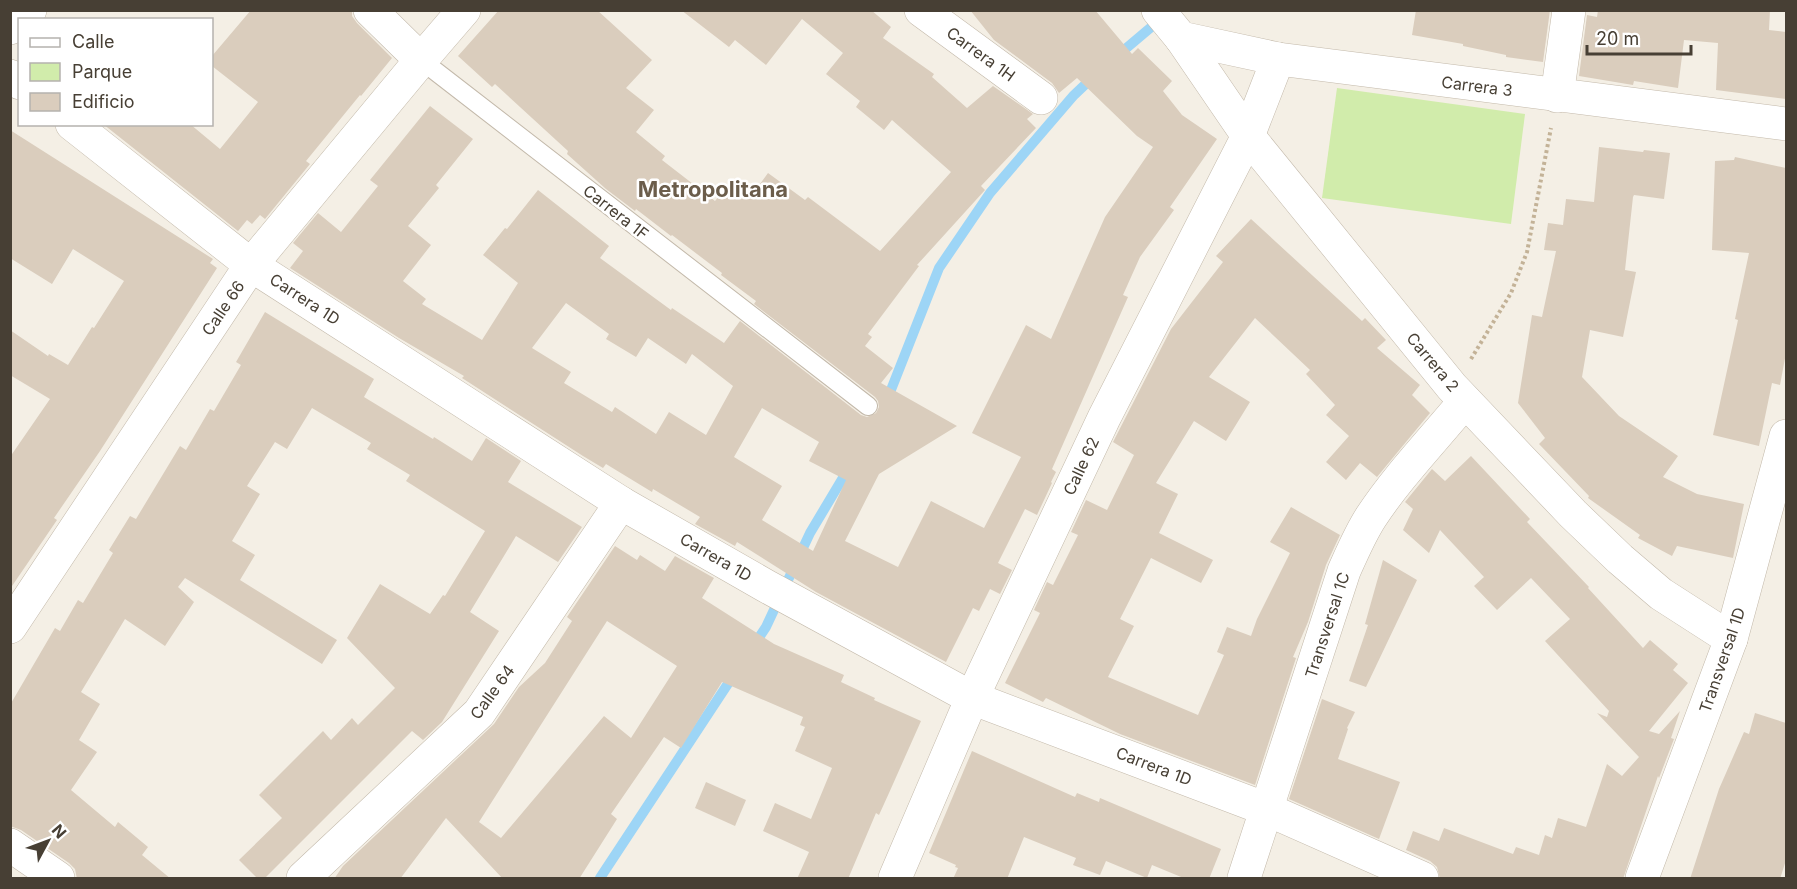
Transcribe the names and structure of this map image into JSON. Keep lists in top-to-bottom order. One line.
{"streets":{"street":["Carrera 1H","Carrera 3","Carrera 1F","Carrera 1D","Calle 66","Carrera 2","Calle 62","Transversal 1C","Transversal 1D","Calle 64"]},"crossings":[["Carrera 3","Carrera 2"],["Carrera 3","Calle 62"],["Carrera 1F","Calle 66"],["Carrera 1D","Calle 66"],["Carrera 1D","Calle 62"],["Carrera 1D","Transversal 1C"],["Carrera 1D","Calle 64"],["Carrera 2","Calle 62"],["Carrera 2","Transversal 1C"],["Carrera 2","Transversal 1D"]],"districts":["Metropolitana"],"legend":["Calle","Parque","Edificio"],"scale_bar":"20 m","north":"top right"}
